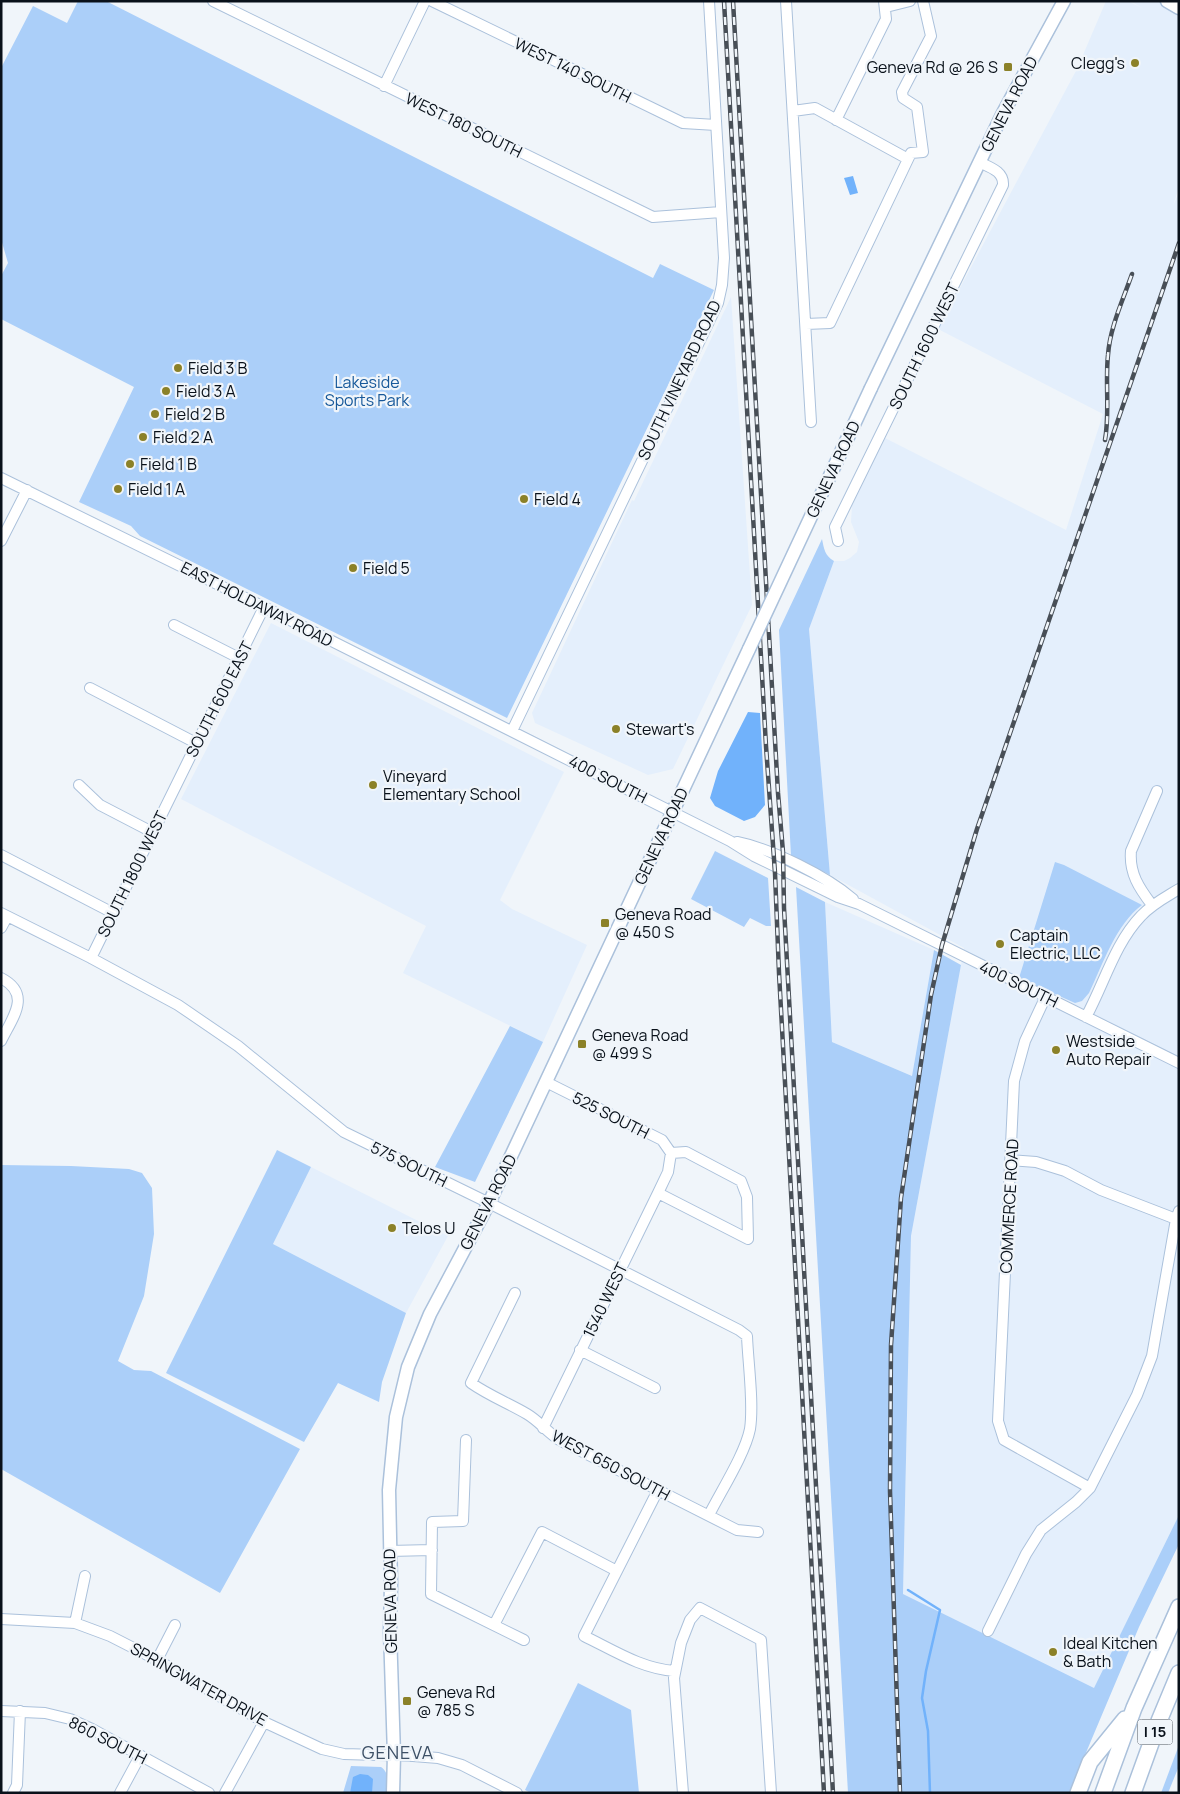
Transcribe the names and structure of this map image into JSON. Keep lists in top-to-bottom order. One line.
{"streets":{"highway":["I 15"],"main road":["GENEVA ROAD"],"street":["WEST 140 SOUTH","WEST 180 SOUTH","SOUTH 1600 WEST","SOUTH VINEYARD ROAD","EAST HOLDAWAY ROAD","SOUTH 600 EAST","400 SOUTH","SOUTH 1800 WEST","525 SOUTH","575 SOUTH","COMMERCE ROAD","1540 WEST","WEST 650 SOUTH","SPRINGWATER DRIVE","860 SOUTH"]},"crossings":[["WEST 140 SOUTH","SOUTH VINEYARD ROAD"],["GENEVA ROAD","SOUTH 1600 WEST"],["GENEVA ROAD","400 SOUTH"],["GENEVA ROAD","525 SOUTH"],["GENEVA ROAD","575 SOUTH"],["GENEVA ROAD","SPRINGWATER DRIVE"],["WEST 180 SOUTH","SOUTH VINEYARD ROAD"],["SOUTH VINEYARD ROAD","EAST HOLDAWAY ROAD"],["SOUTH VINEYARD ROAD","400 SOUTH"],["EAST HOLDAWAY ROAD","SOUTH 600 EAST"],["EAST HOLDAWAY ROAD","400 SOUTH"],["SOUTH 600 EAST","SOUTH 1800 WEST"],["400 SOUTH","COMMERCE ROAD"],["SOUTH 1800 WEST","575 SOUTH"],["525 SOUTH","1540 WEST"],["575 SOUTH","1540 WEST"],["575 SOUTH","WEST 650 SOUTH"],["1540 WEST","WEST 650 SOUTH"]],"districts":["GENEVA"],"parks":["Lakeside Sports Park"],"places":{"other":["Clegg's","Field 3 B","Field 3 A","Field 2 B","Field 2 A","Field 1 B","Field 1 A","Field 4","Field 5","Stewart's","Vineyard Elementary School","Captain Electric, LLC","Westside Auto Repair","Telos U","Ideal Kitchen & Bath"],"transit":["Geneva Rd @ 26 S","Geneva Road @ 450 S","Geneva Road @ 499 S","Geneva Rd @ 785 S"]}}
